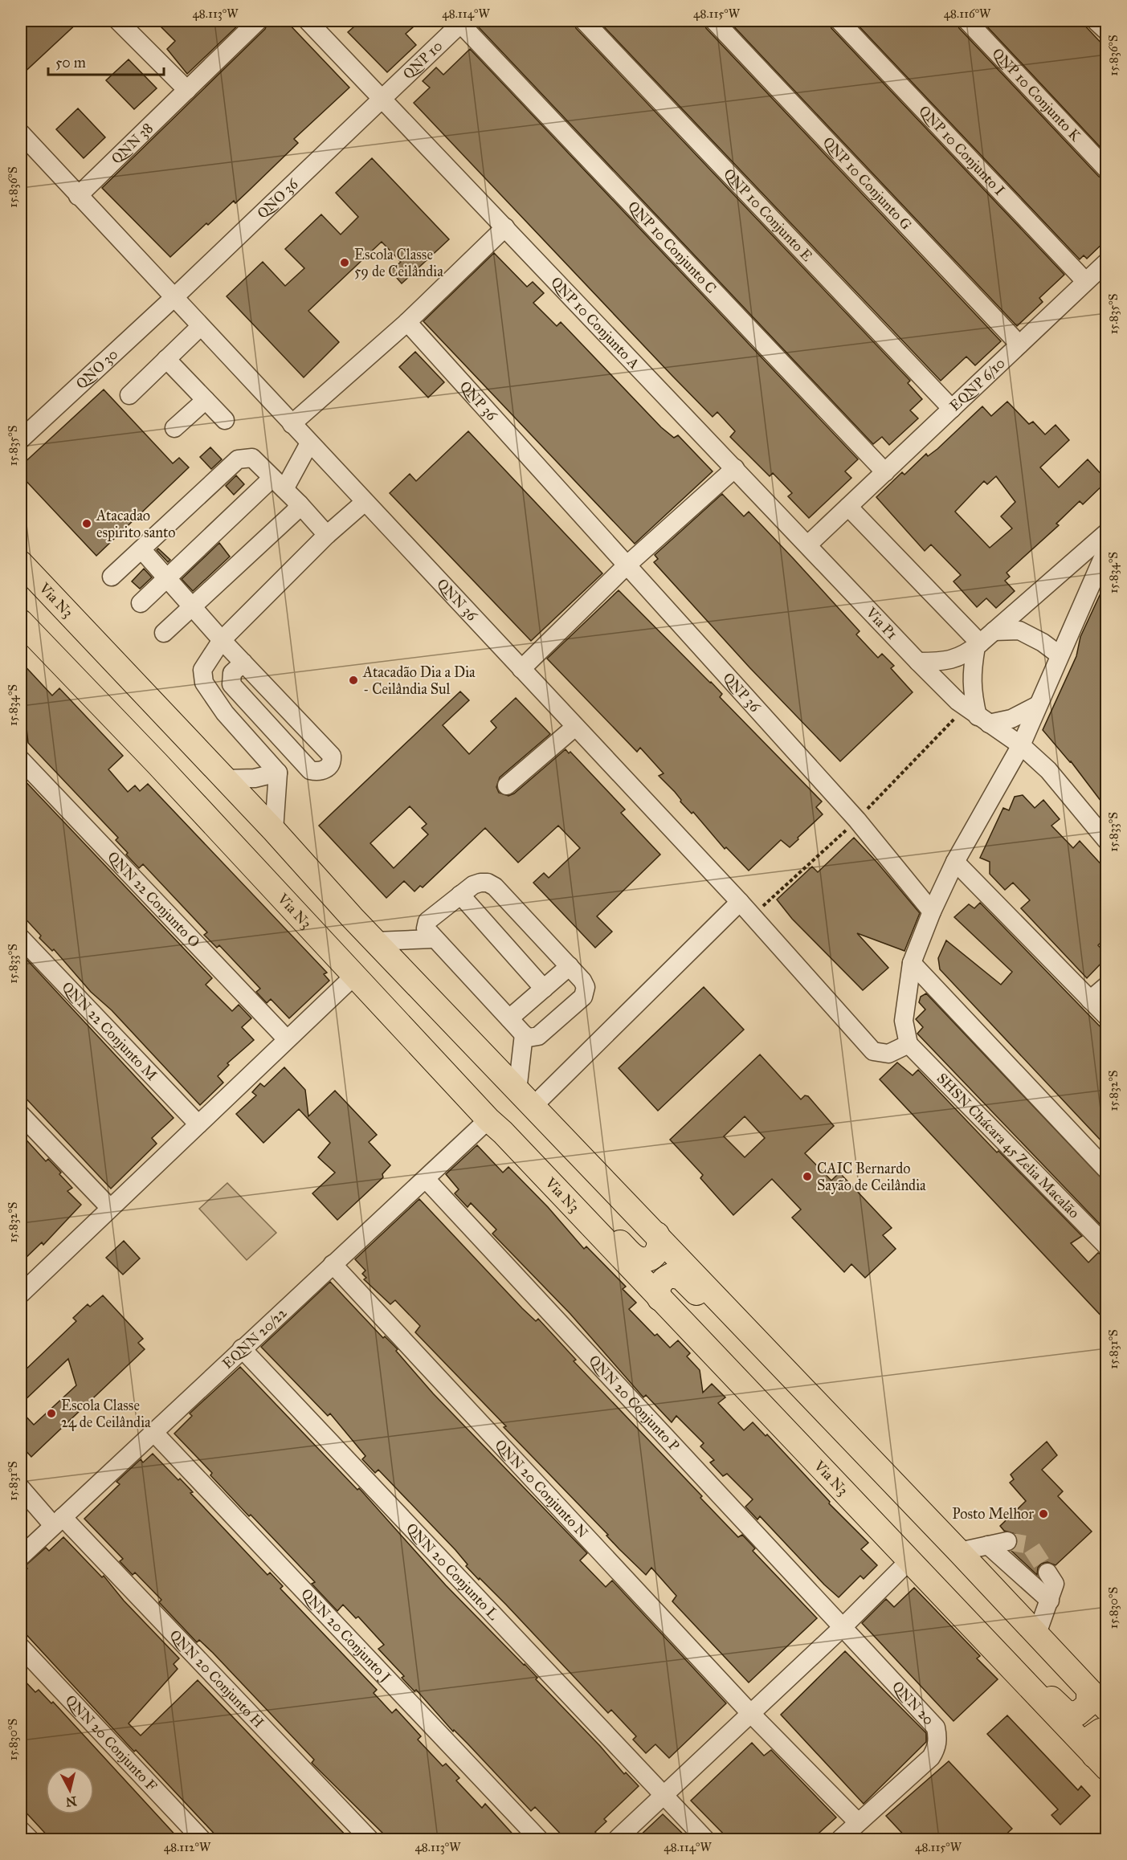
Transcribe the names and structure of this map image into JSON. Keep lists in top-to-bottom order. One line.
{"streets":{"main road":["Via N3"],"street":["QNP 10","QNP 10 Conjunto K","QNN 38","QNP 10 Conjunto I","QNP 10 Conjunto G","QNO 36","QNP 10 Conjunto E","QNP 10 Conjunto C","QNP 10 Conjunto A","QNO 30","EQNP 6/10","QNP 36","QNN 36","Via P1","QNN 22 Conjunto O","QNN 22 Conjunto M","SHSN Chácara 45 Zelia Macalão","EQNN 20/22","QNN 20 Conjunto P","QNN 20 Conjunto N","QNN 20 Conjunto L","QNN 20 Conjunto J","QNN 20 Conjunto H","QNN 20","QNN 20 Conjunto F"]},"crossings":[["QNP 10","QNO 36"],["QNP 10","QNP 10 Conjunto C"],["QNP 10","QNP 10 Conjunto A"],["QNP 10 Conjunto I","EQNP 6/10"],["QNP 10 Conjunto G","EQNP 6/10"],["QNO 36","QNP 10 Conjunto A"],["QNO 36","QNO 30"],["QNO 36","QNN 36"],["QNP 10 Conjunto E","EQNP 6/10"],["QNP 10 Conjunto C","EQNP 6/10"],["QNP 10 Conjunto A","EQNP 6/10"],["QNP 10 Conjunto A","Via P1"],["QNO 30","QNN 36"],["EQNP 6/10","Via P1"],["QNN 36","SHSN Chácara 45 Zelia Macalão"],["Via N3","EQNN 20/22"],["EQNN 20/22","QNN 20 Conjunto P"],["EQNN 20/22","QNN 20 Conjunto N"],["EQNN 20/22","QNN 20 Conjunto L"],["EQNN 20/22","QNN 20 Conjunto J"],["EQNN 20/22","QNN 20 Conjunto H"],["QNN 20 Conjunto P","QNN 20"]],"places":["Escola Classe 59 de Ceilândia","Atacadao espirito santo","Atacadão Dia a Dia - Ceilândia Sul","CAIC Bernardo Sayão de Ceilândia","Escola Classe 24 de Ceilândia","Posto Melhor"],"scale_bar":"50 m","north":"bottom","coordinates":["48.113°W","48.114°W","48.115°W","48.116°W","15.836°S","15.835°S","15.834°S","15.833°S","15.832°S","15.831°S","15.830°S","48.112°W"]}
